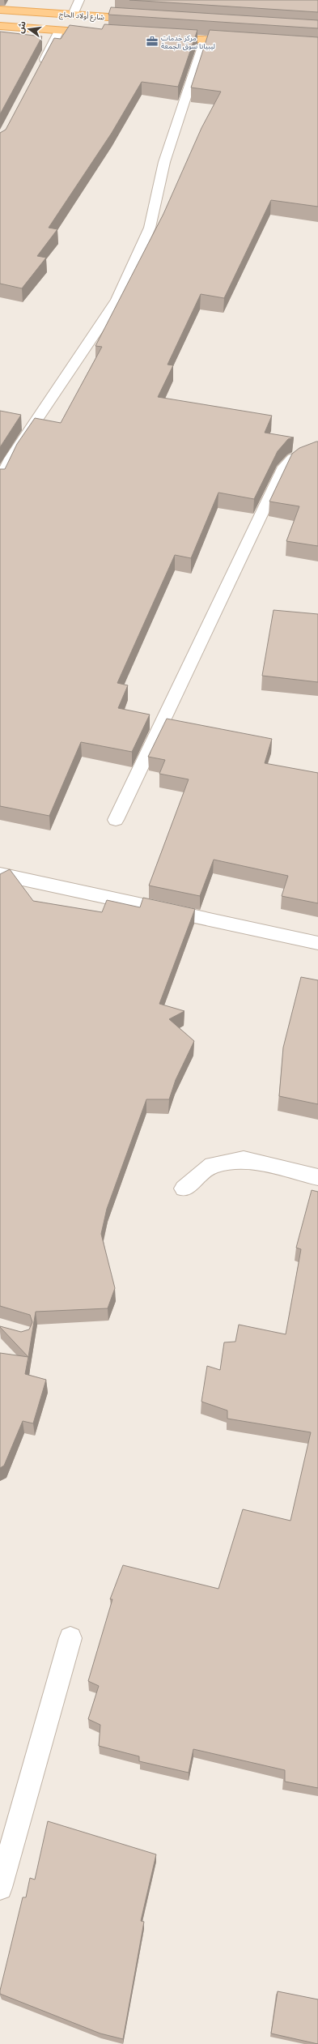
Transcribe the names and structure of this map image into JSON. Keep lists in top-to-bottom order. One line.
{"streets":{"main road":["شارع أولاد الحاج"]},"places":{"office":["مركز خدمات ليبيانا سوق الجمعة"]},"north":"left"}
